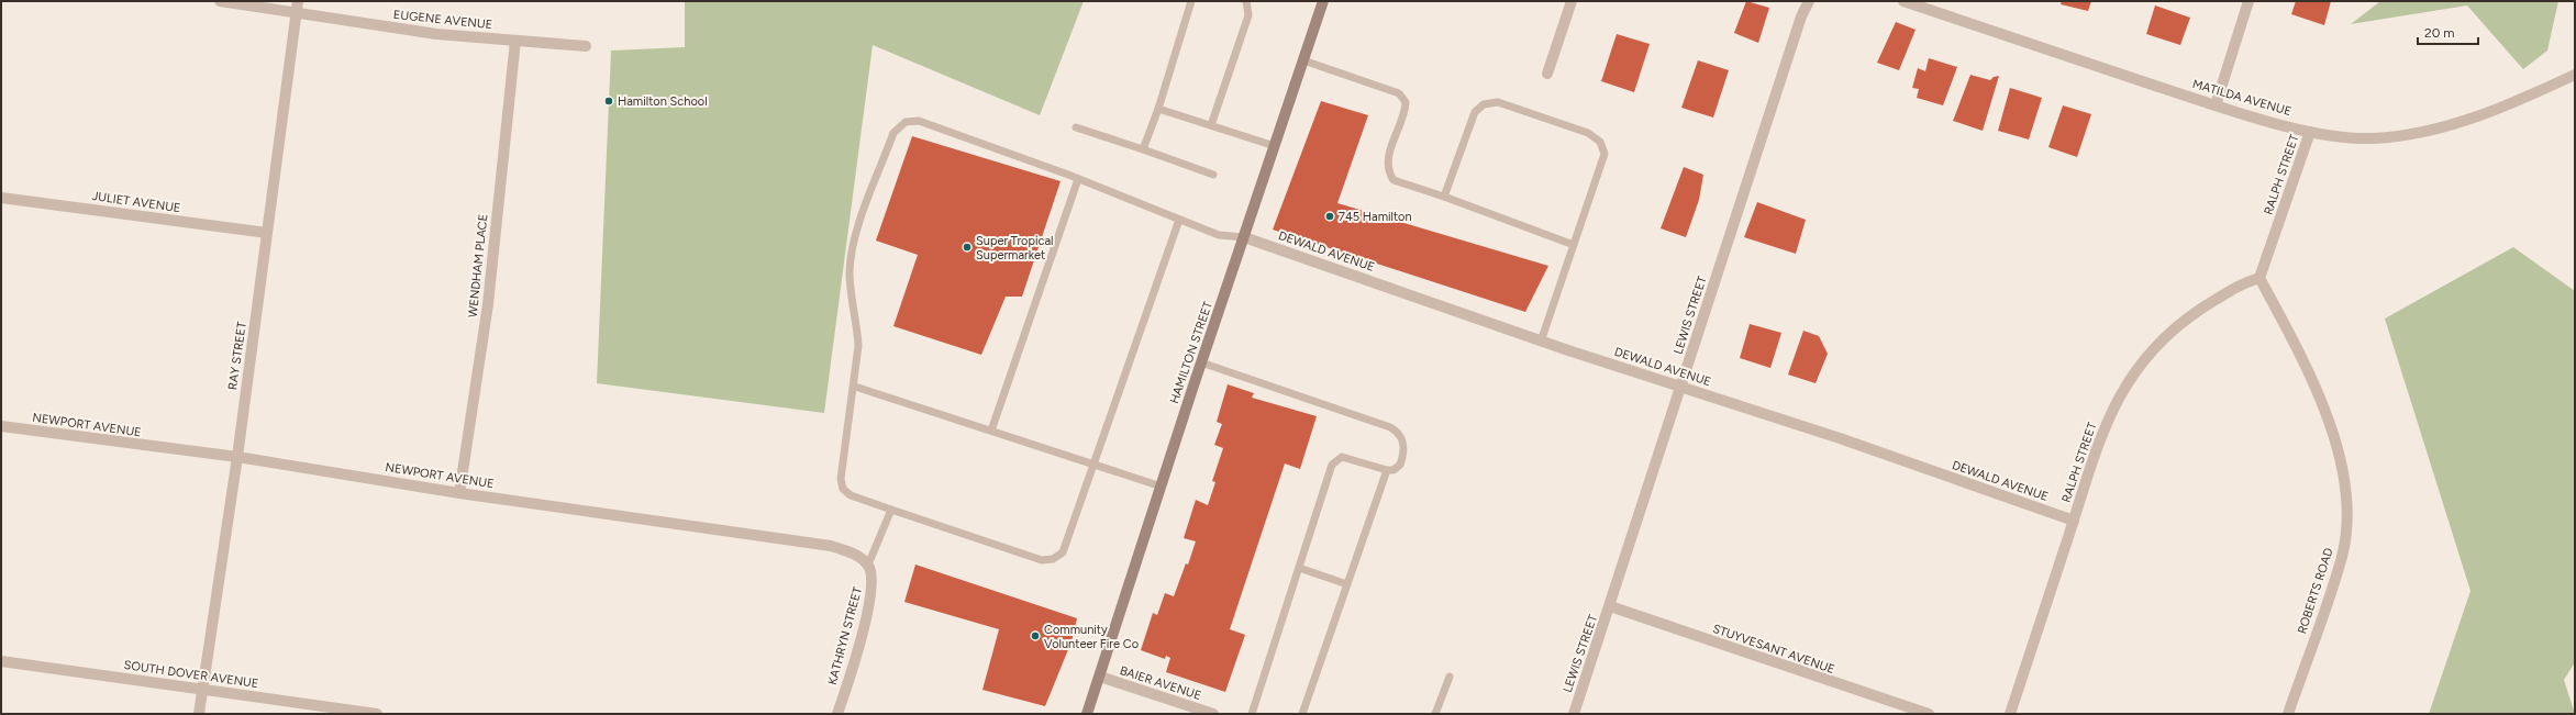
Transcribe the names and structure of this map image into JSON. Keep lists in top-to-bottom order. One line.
{"streets":{"street":["EUGENE AVENUE","MATILDA AVENUE","RALPH STREET","JULIET AVENUE","DEWALD AVENUE","WENDHAM PLACE","LEWIS STREET","HAMILTON STREET","RAY STREET","NEWPORT AVENUE","ROBERTS ROAD","KATHRYN STREET","STUYVESANT AVENUE","SOUTH DOVER AVENUE","BAIER AVENUE"]},"crossings":[["EUGENE AVENUE","WENDHAM PLACE"],["EUGENE AVENUE","RAY STREET"],["MATILDA AVENUE","RALPH STREET"],["RALPH STREET","DEWALD AVENUE"],["RALPH STREET","ROBERTS ROAD"],["JULIET AVENUE","RAY STREET"],["DEWALD AVENUE","LEWIS STREET"],["DEWALD AVENUE","HAMILTON STREET"],["WENDHAM PLACE","NEWPORT AVENUE"],["LEWIS STREET","STUYVESANT AVENUE"],["HAMILTON STREET","BAIER AVENUE"],["RAY STREET","NEWPORT AVENUE"],["RAY STREET","SOUTH DOVER AVENUE"],["NEWPORT AVENUE","KATHRYN STREET"]],"places":["Hamilton School","745 Hamilton","Super Tropical Supermarket","Community Volunteer Fire Co"],"scale_bar":"20 m"}
